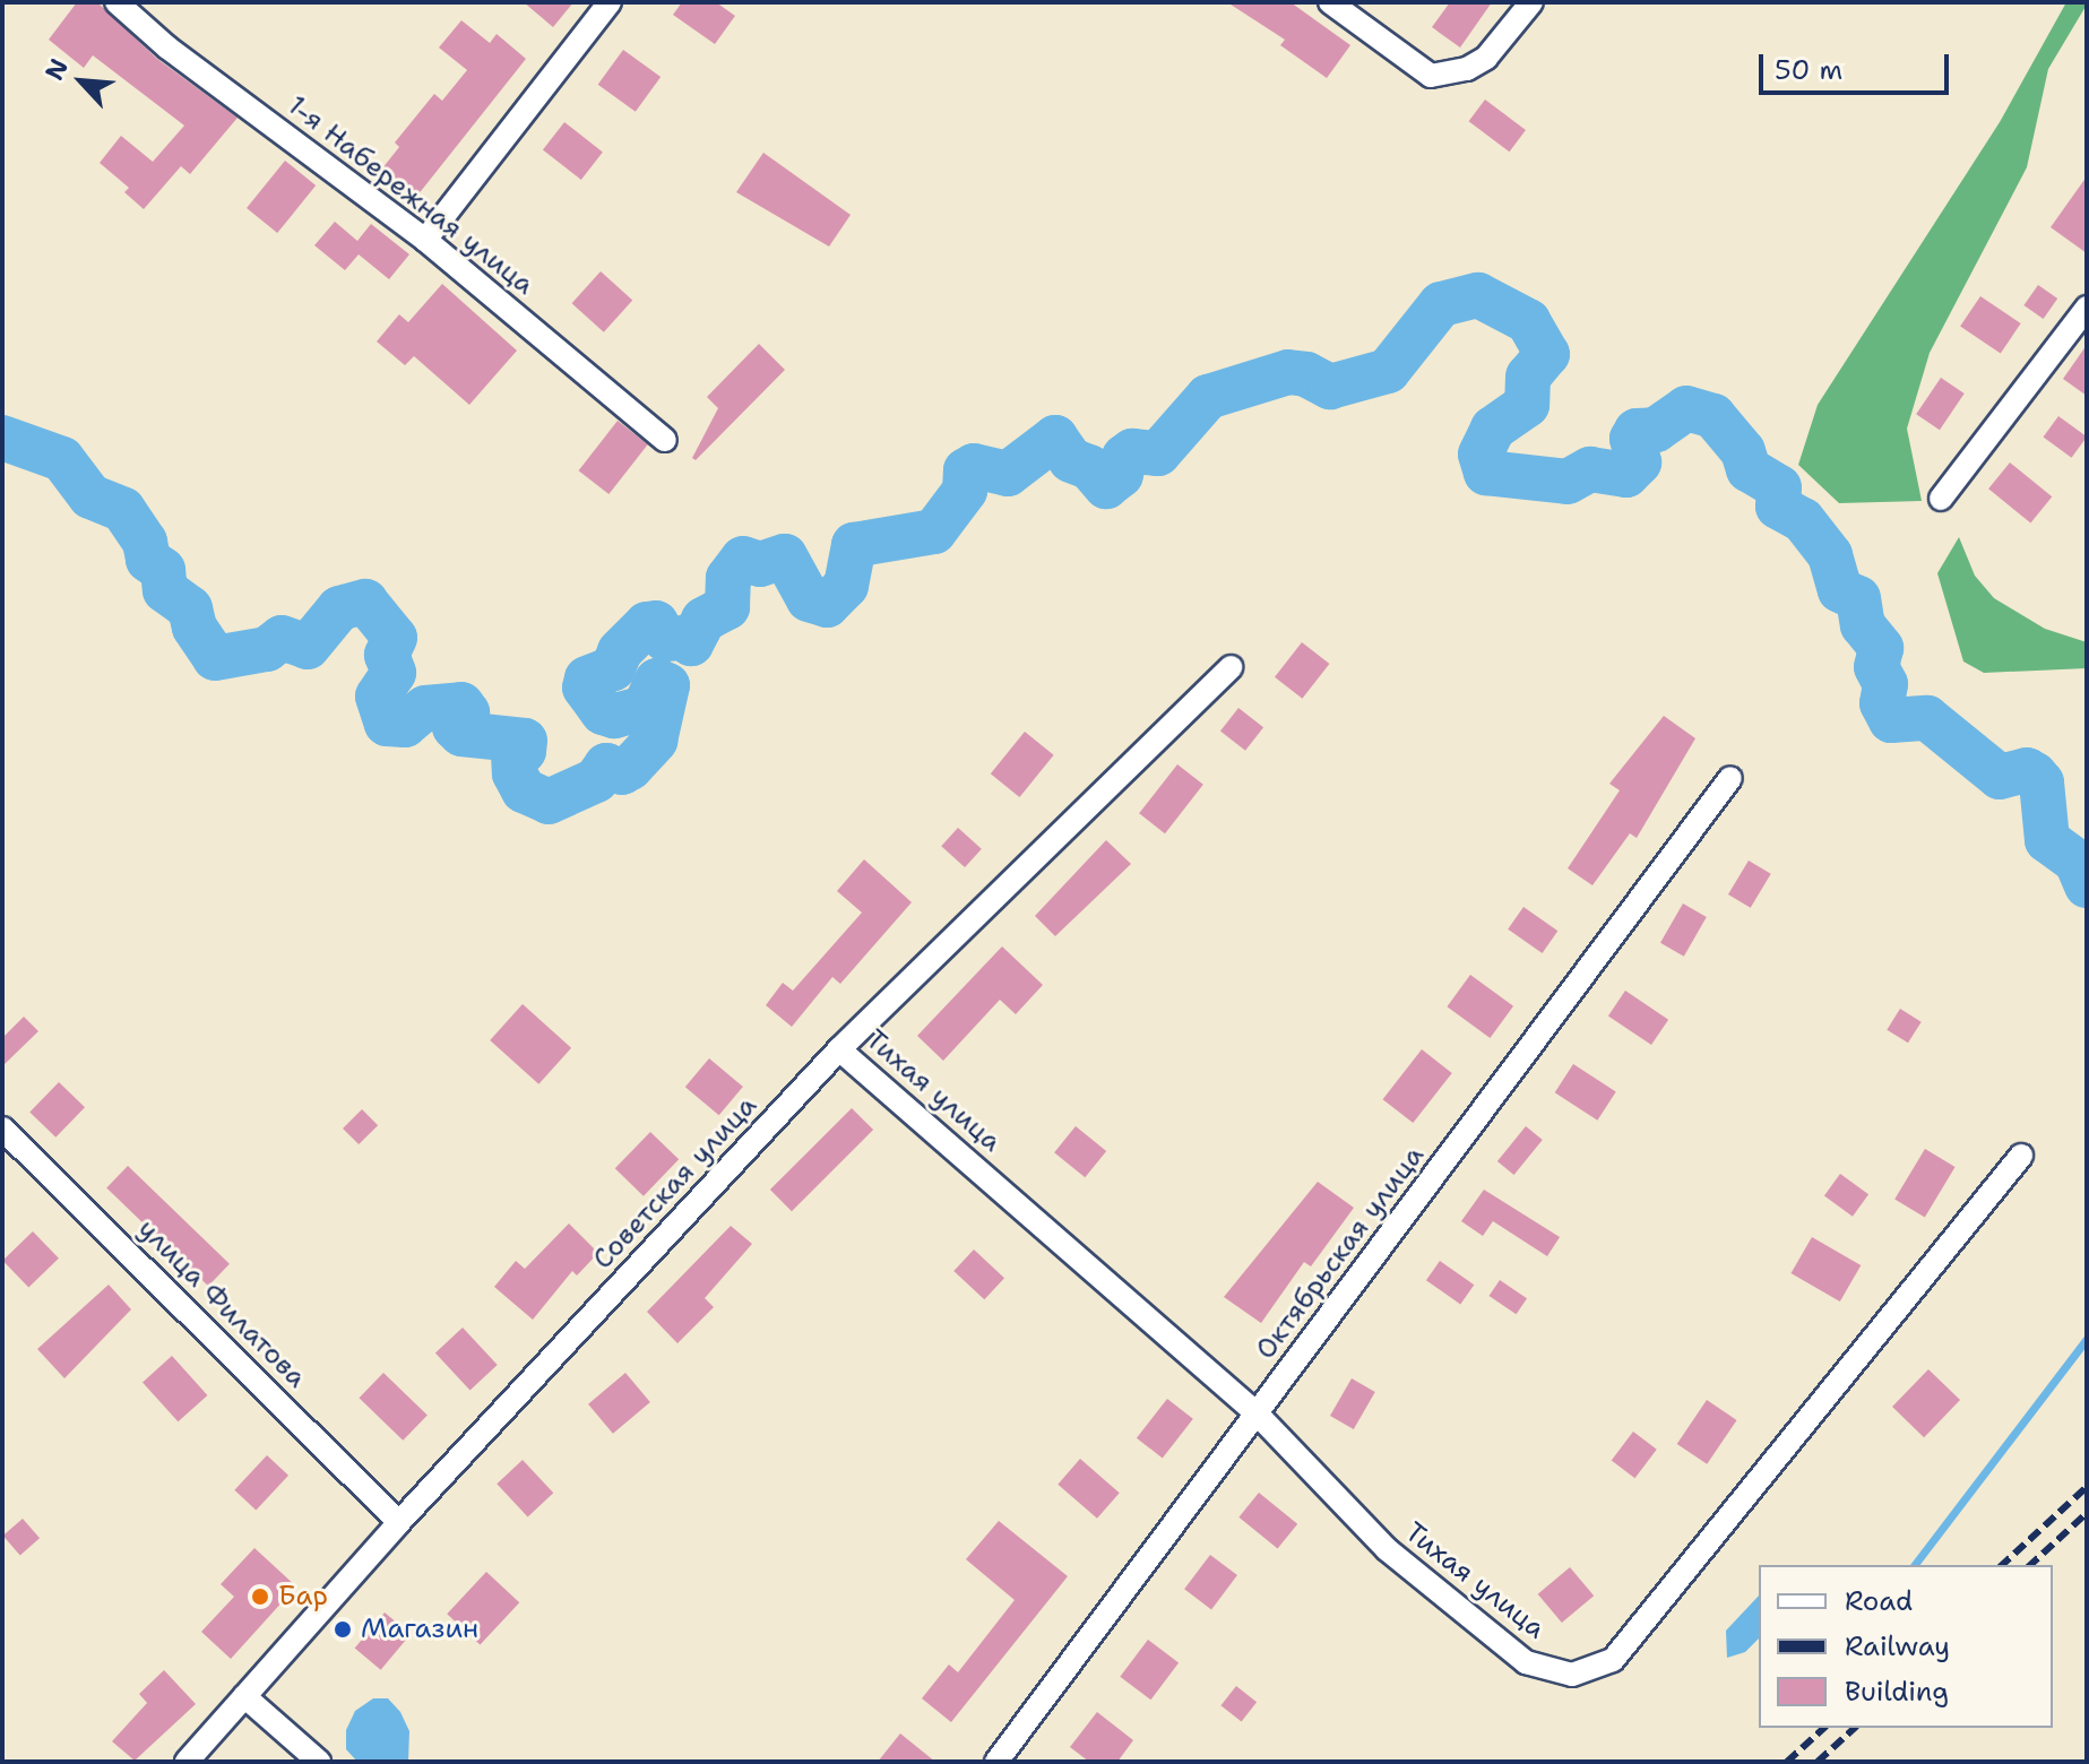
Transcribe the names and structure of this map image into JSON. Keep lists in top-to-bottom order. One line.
{"streets":{"street":["1-я Набережная улица","Тихая улица","Советская улица","Октябрьская улица","улица Филатова"]},"crossings":[["Тихая улица","Советская улица"],["Тихая улица","Октябрьская улица"],["Советская улица","улица Филатова"]],"places":["Бар","Магазин"],"legend":["Road","Railway","Building"],"scale_bar":"50 m","north":"top left"}
